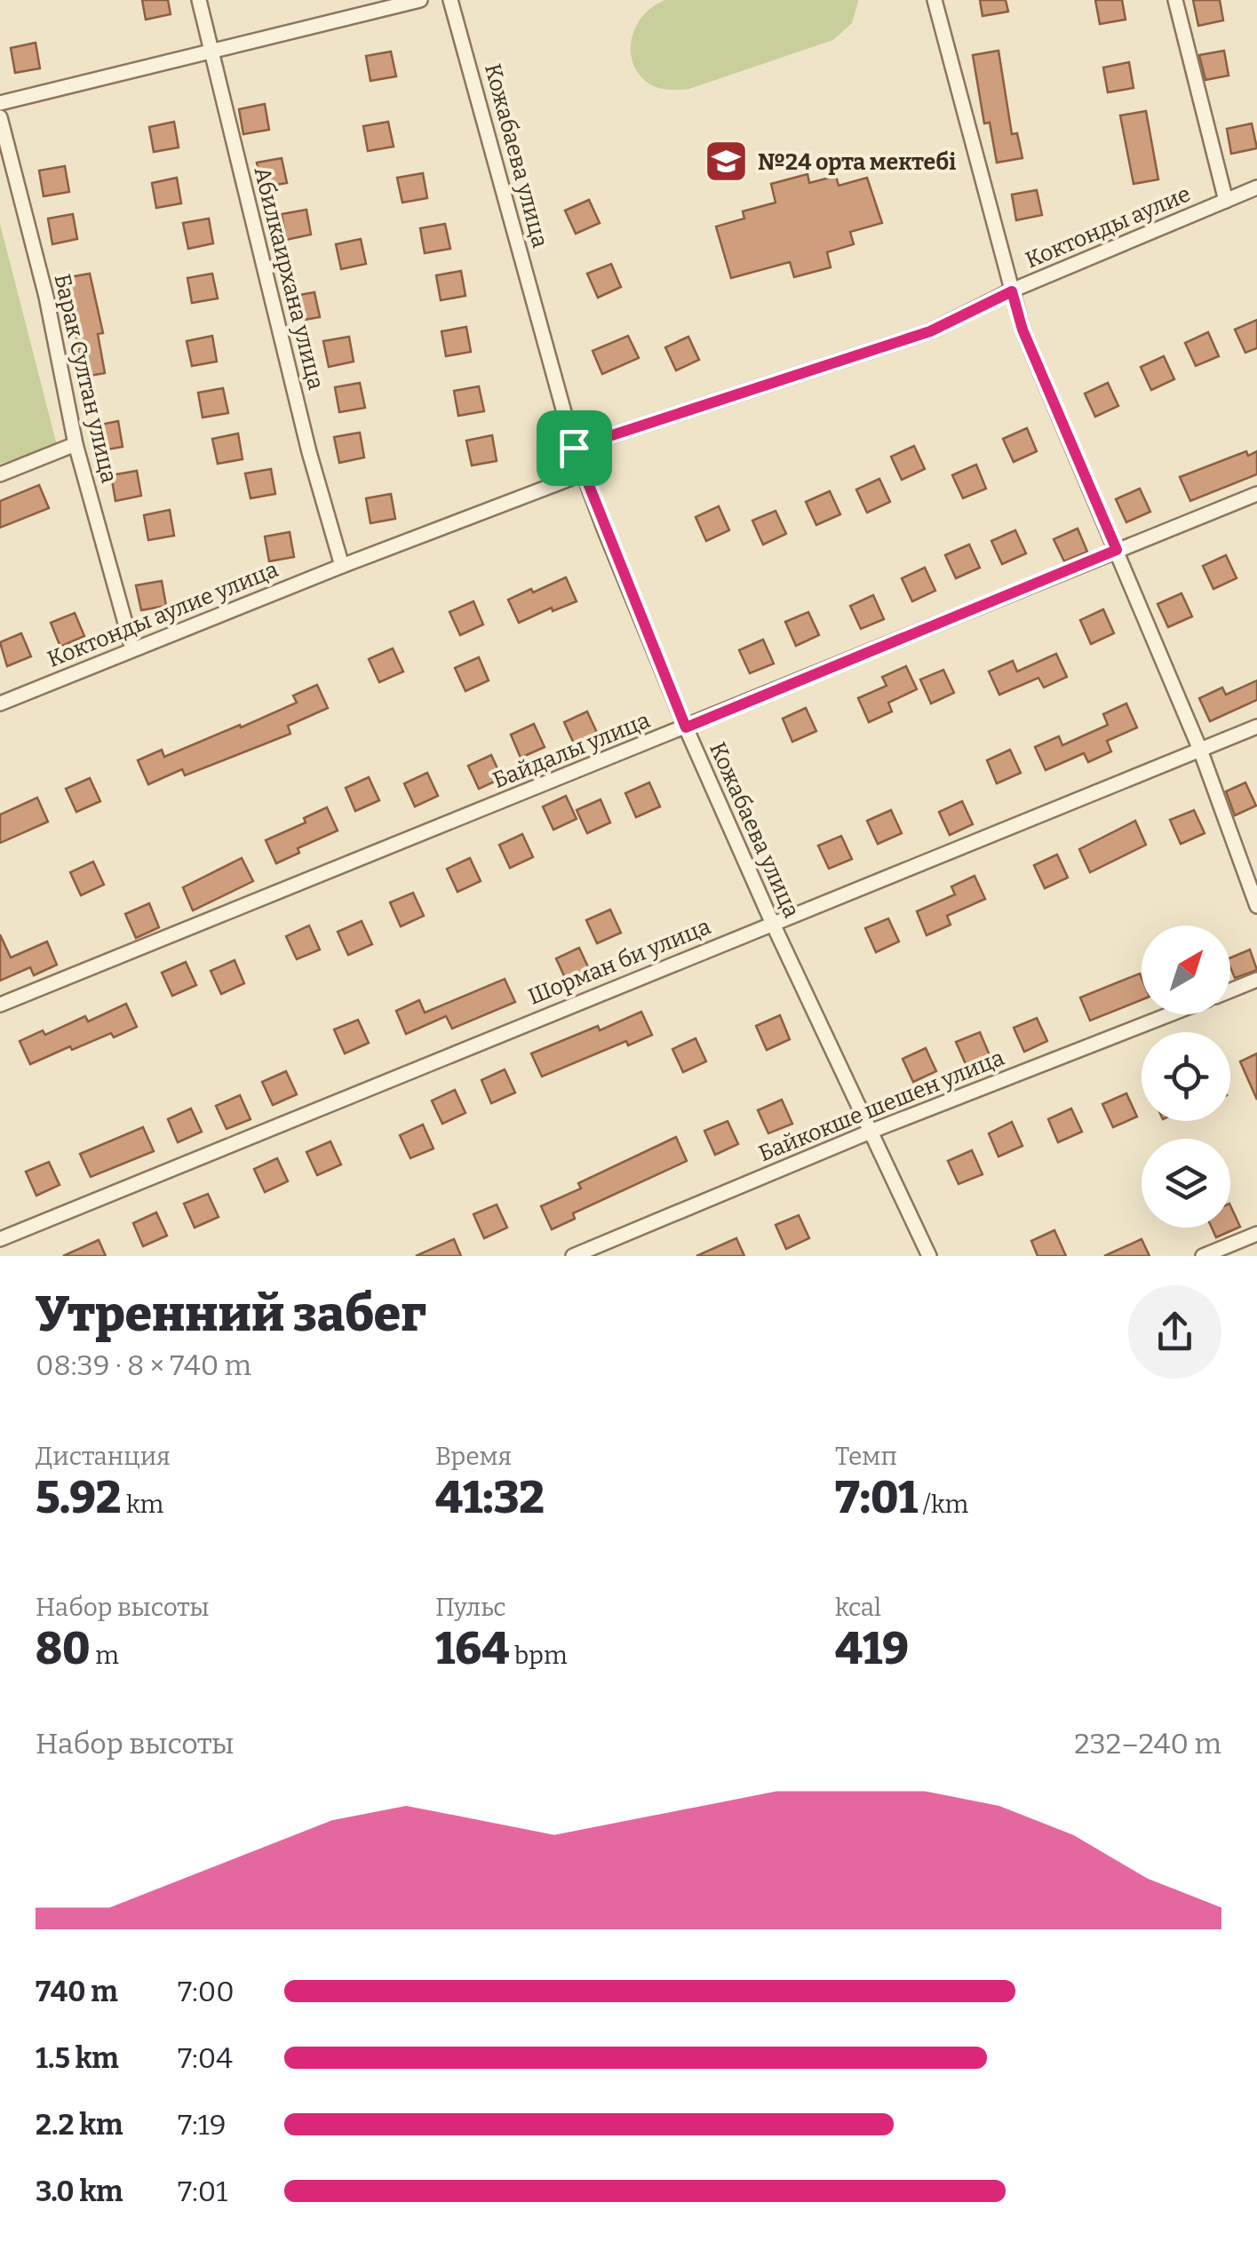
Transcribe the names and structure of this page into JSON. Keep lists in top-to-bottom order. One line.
{"streets":{"street":["Кожабаева улица","Коктонды аулие","Абилкаирхана улица","Барак Султан улица","Коктонды аулие улица","Байдалы улица","Шорман би улица","Байкокше шешен улица"]},"crossings":[["Кожабаева улица","Коктонды аулие"],["Кожабаева улица","Коктонды аулие улица"],["Кожабаева улица","Байдалы улица"],["Кожабаева улица","Шорман би улица"],["Кожабаева улица","Байкокше шешен улица"],["Абилкаирхана улица","Коктонды аулие улица"],["Барак Султан улица","Коктонды аулие улица"]],"places":{"school or university":["№24 орта мектебі"]},"north":"top right","page":{"heading":["Утренний забег","08:39 · 8 × 740 m"],"stats":[["Дистанция","5.92 km"],["Время","41:32"],["Темп","7:01 /km"],["Набор высоты","80 m"],["Пульс","164 bpm"],["kcal","419"]],"chart":["Набор высоты","232–240 m"],"list":[{"name":"740 m","note":"7:00"},{"name":"1.5 km","note":"7:04"},{"name":"2.2 km","note":"7:19"},{"name":"3.0 km","note":"7:01"}]}}
